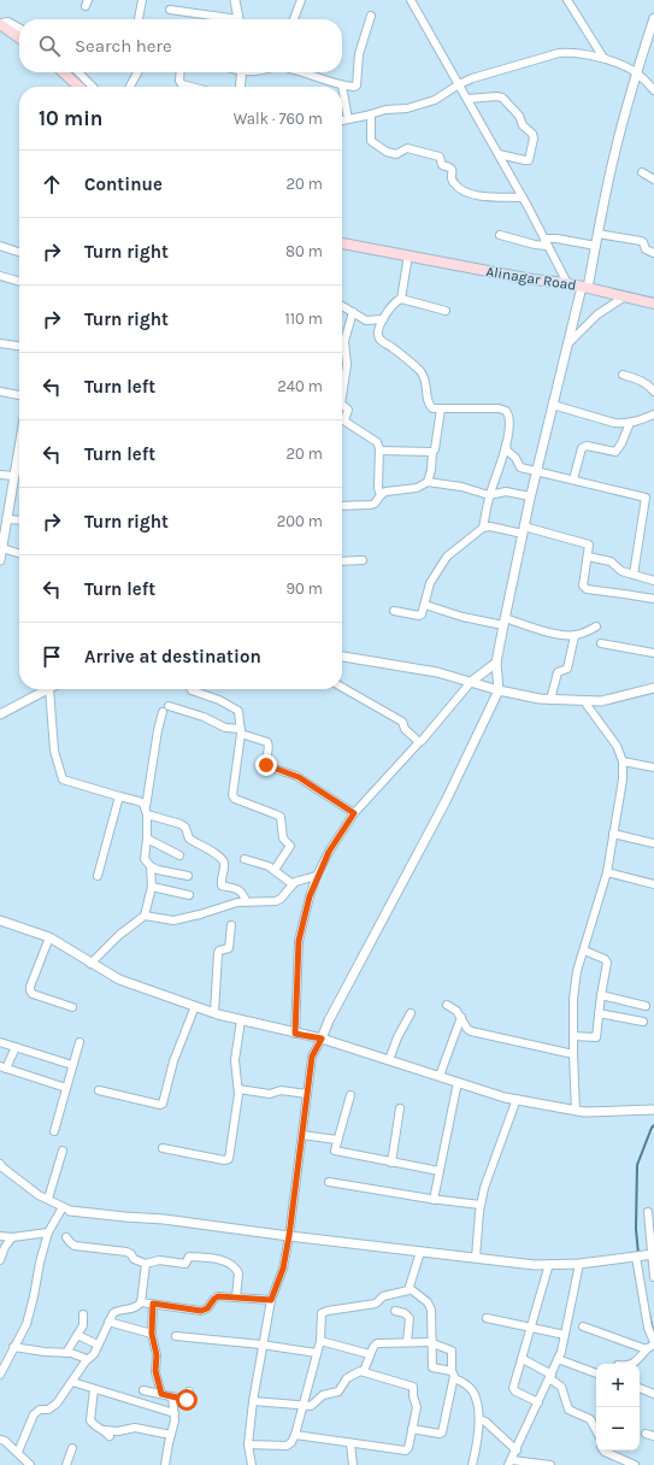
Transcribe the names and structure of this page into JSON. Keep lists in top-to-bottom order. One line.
{"streets":{"main road":["Alinagar Road"]},"page":{"search":"Search here","heading":["10 min","Walk · 760 m"],"list":[["Continue","20 m"],["Turn right","80 m"],["Turn right","110 m"],["Turn left","240 m"],["Turn left","20 m"],["Turn right","200 m"],["Turn left","90 m"],"Arrive at destination"],"map_buttons":["+","−"]}}
